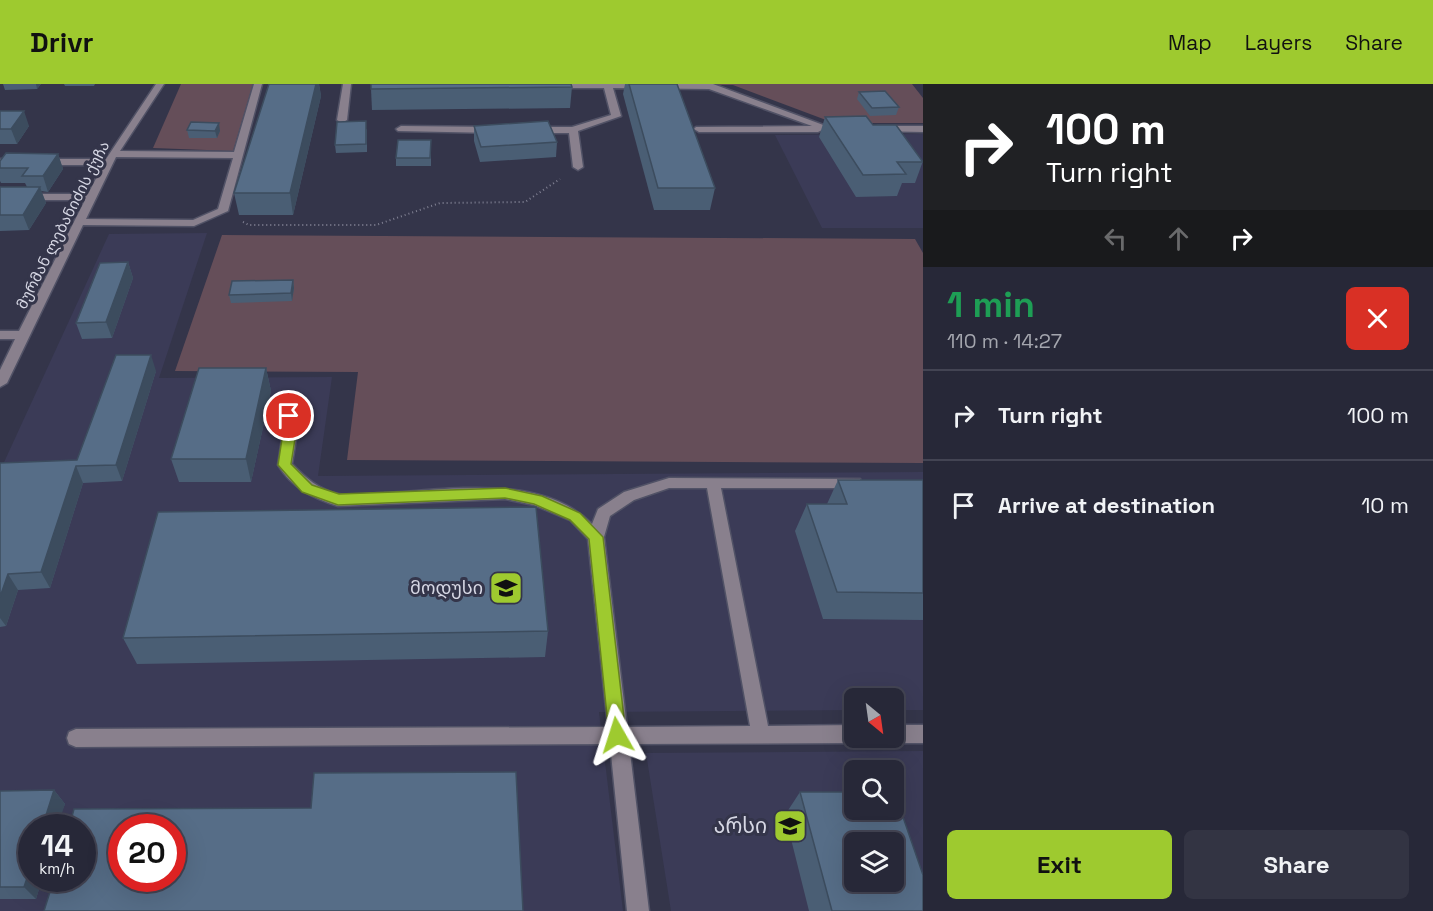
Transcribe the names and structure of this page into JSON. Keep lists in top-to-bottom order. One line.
{"streets":{"street":["მურმან ლებანიძის ქუჩა"]},"places":{"school or university":["მოდუსი","არსი"]},"north":"bottom right","page":{"header":"Drivr","nav":["Map","Layers","Share"],"turn":["100 m","Turn right"],"heading":["1 min","110 m · 14:27"],"list":[{"name":"Turn right","value":"100 m"},{"name":"Arrive at destination","value":"10 m"}],"speed":"14 km/h","limit":"20","buttons":["Exit","Share"]}}
